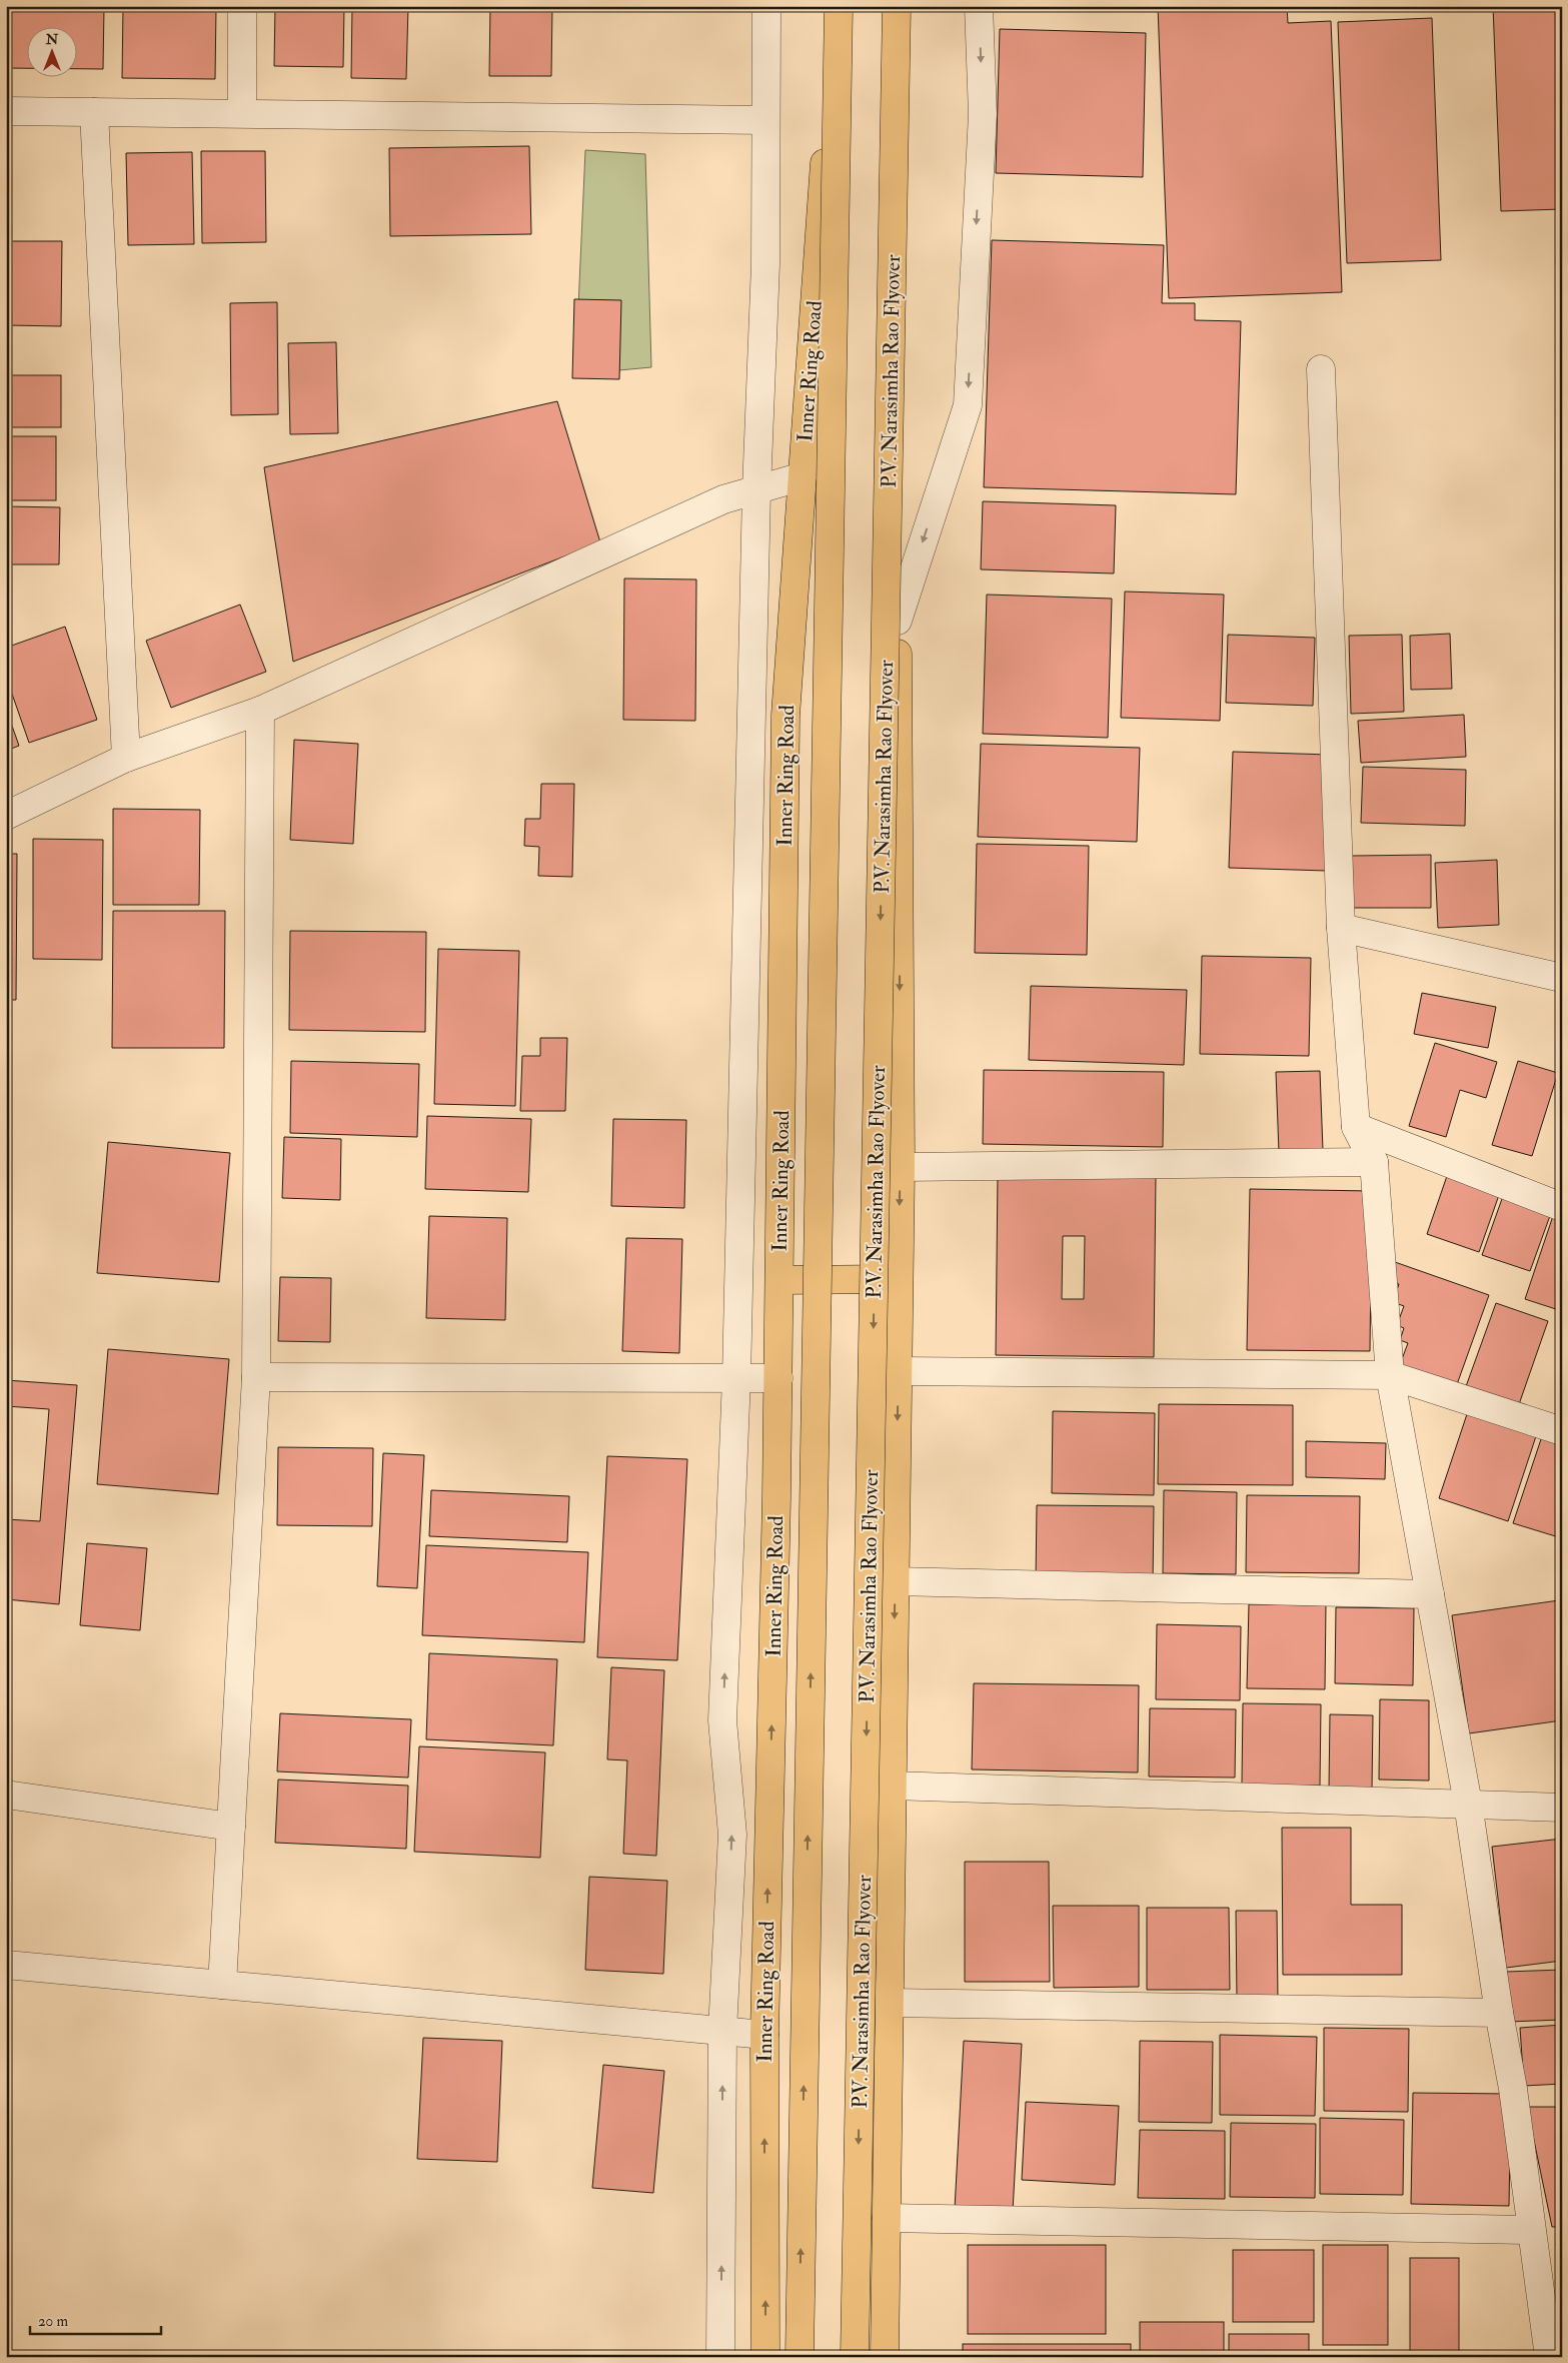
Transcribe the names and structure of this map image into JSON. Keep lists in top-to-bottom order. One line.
{"streets":{"main road":["Inner Ring Road","P.V. Narasimha Rao Flyover"]},"scale_bar":"20 m","north":"top"}
